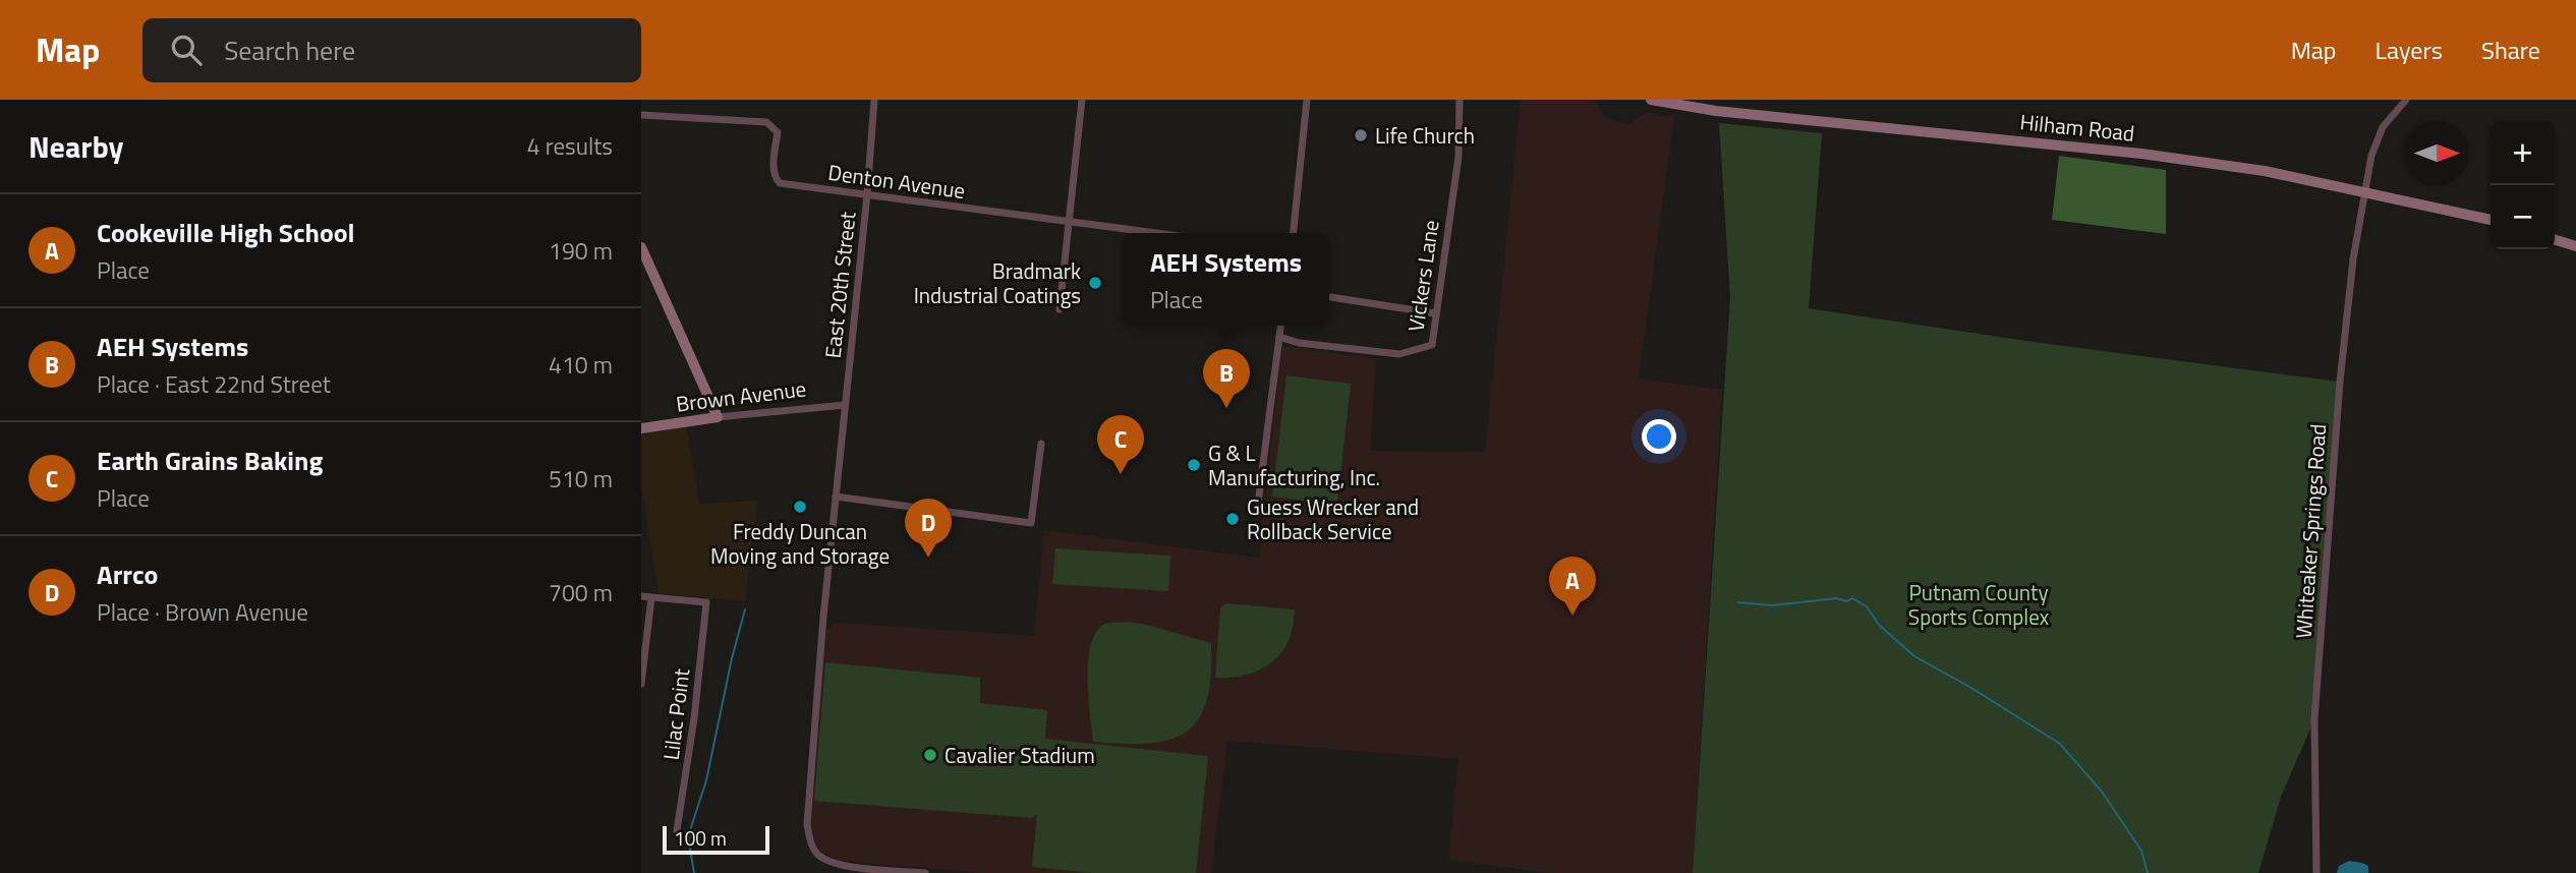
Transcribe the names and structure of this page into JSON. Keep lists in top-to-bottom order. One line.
{"streets":{"main road":["Hilham Road","Brown Avenue"],"street":["Denton Avenue","Vickers Lane","East 20th Street","Whiteaker Springs Road","Lilac Point"]},"crossings":[["Hilham Road","Whiteaker Springs Road"],["Denton Avenue","East 20th Street"],["East 20th Street","Brown Avenue"]],"parks":["Putnam County Sports Complex"],"places":["Life Church","Bradmark Industrial Coatings","G & L Manufacturing, Inc.","Freddy Duncan Moving and Storage","Guess Wrecker and Rollback Service","Cavalier Stadium"],"scale_bar":"100 m","north":"right","page":{"header":"Map","search":"Search here","nav":["Map","Layers","Share"],"heading":["Nearby","4 results"],"map_buttons":["+","−"],"list":[{"mark":"A","name":"Cookeville High School","note":"Place","value":"190 m"},{"mark":"B","name":"AEH Systems","note":"Place · East 22nd Street","value":"410 m"},{"mark":"C","name":"Earth Grains Baking","note":"Place","value":"510 m"},{"mark":"D","name":"Arrco","note":"Place · Brown Avenue","value":"700 m"}],"popup":["AEH Systems","Place"],"pins":["B","C","D","A"],"scale":"100 m"}}
